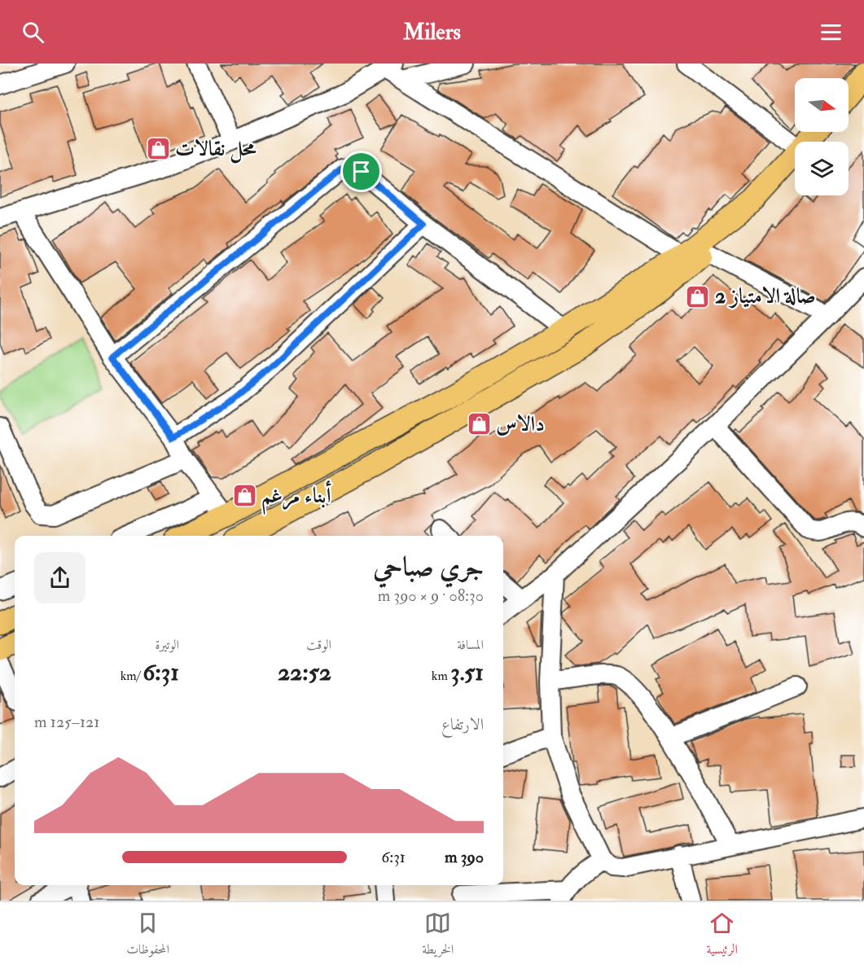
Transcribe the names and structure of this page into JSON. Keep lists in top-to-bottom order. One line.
{"places":{"shop":["محل نقالات","صالة الامتياز 2","دالاس","أبناء مرغم"]},"north":"right","page":{"header":"Milers","heading":["جري صباحي","08:30 · 9 × 390 m"],"stats":[["المسافة","3.51 km"],["الوقت","22:52"],["الوتيرة","6:31 /km"]],"chart":["الارتفاع","121–125 m"],"list":[{"name":"390 m","note":"6:31"}],"tabs":["الرئيسية","الخريطة","المحفوظات"]}}
